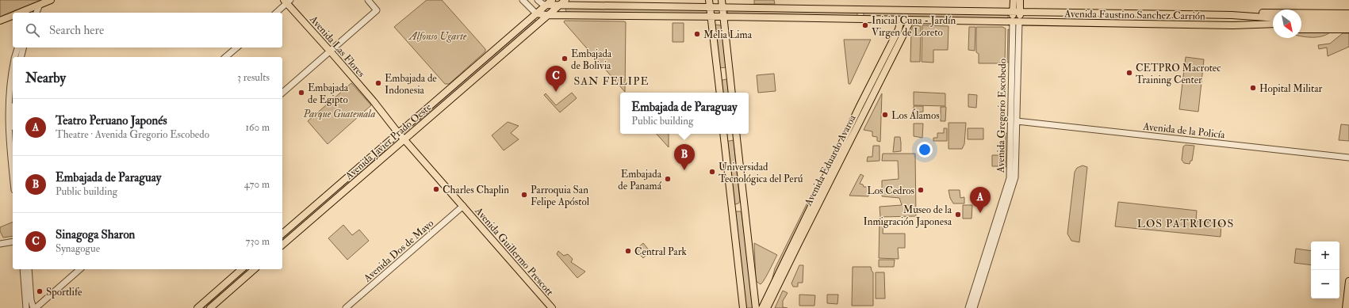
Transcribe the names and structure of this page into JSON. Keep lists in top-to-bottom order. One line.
{"streets":{"main road":["Avenida Faustino Sanchez Carrión","Avenida Las Flores","Avenida Gregorio Escobedo","Avenida Javier Prado Oeste","Avenida Eduardo Avaroa","Avenida Guillermo Prescott"],"street":["Avenida de la Policía","Avenida Dos de Mayo"]},"crossings":[["Avenida Faustino Sanchez Carrión","Avenida Gregorio Escobedo"],["Avenida Faustino Sanchez Carrión","Avenida Javier Prado Oeste"],["Avenida Faustino Sanchez Carrión","Avenida Eduardo Avaroa"],["Avenida Las Flores","Avenida Javier Prado Oeste"],["Avenida Las Flores","Avenida Dos de Mayo"],["Avenida Las Flores","Avenida Guillermo Prescott"],["Avenida Gregorio Escobedo","Avenida de la Policía"],["Avenida Dos de Mayo","Avenida Guillermo Prescott"]],"districts":["SAN FELIPE","LOS PATRICIOS"],"parks":["Alfonso Ugarte","Parque Guatemala"],"places":["Inicial Cuna - Jardín Virgen de Loreto","Melia Lima","Embajada de Bolivia","CETPRO Macrotec Training Center","Embajada de Indonesia","Hopital Militar","Embajada de Egipto","Los Álamos","Universidad Tecnológica del Perú","Embajada de Panamá","Charles Chaplin","Los Cedros","Parroquia San Felipe Apóstol","Museo de la Inmigración Japonesa","Central Park","Sportlife"],"north":"bottom right","page":{"search":"Search here","heading":["Nearby","3 results"],"pins":["C","B","A"],"popup":["Embajada de Paraguay","Public building"],"list":[{"mark":"A","name":"Teatro Peruano Japonés","note":"Theatre · Avenida Gregorio Escobedo","value":"160 m"},{"mark":"B","name":"Embajada de Paraguay","note":"Public building","value":"470 m"},{"mark":"C","name":"Sinagoga Sharon","note":"Synagogue","value":"730 m"}],"map_buttons":["+","−"]}}
